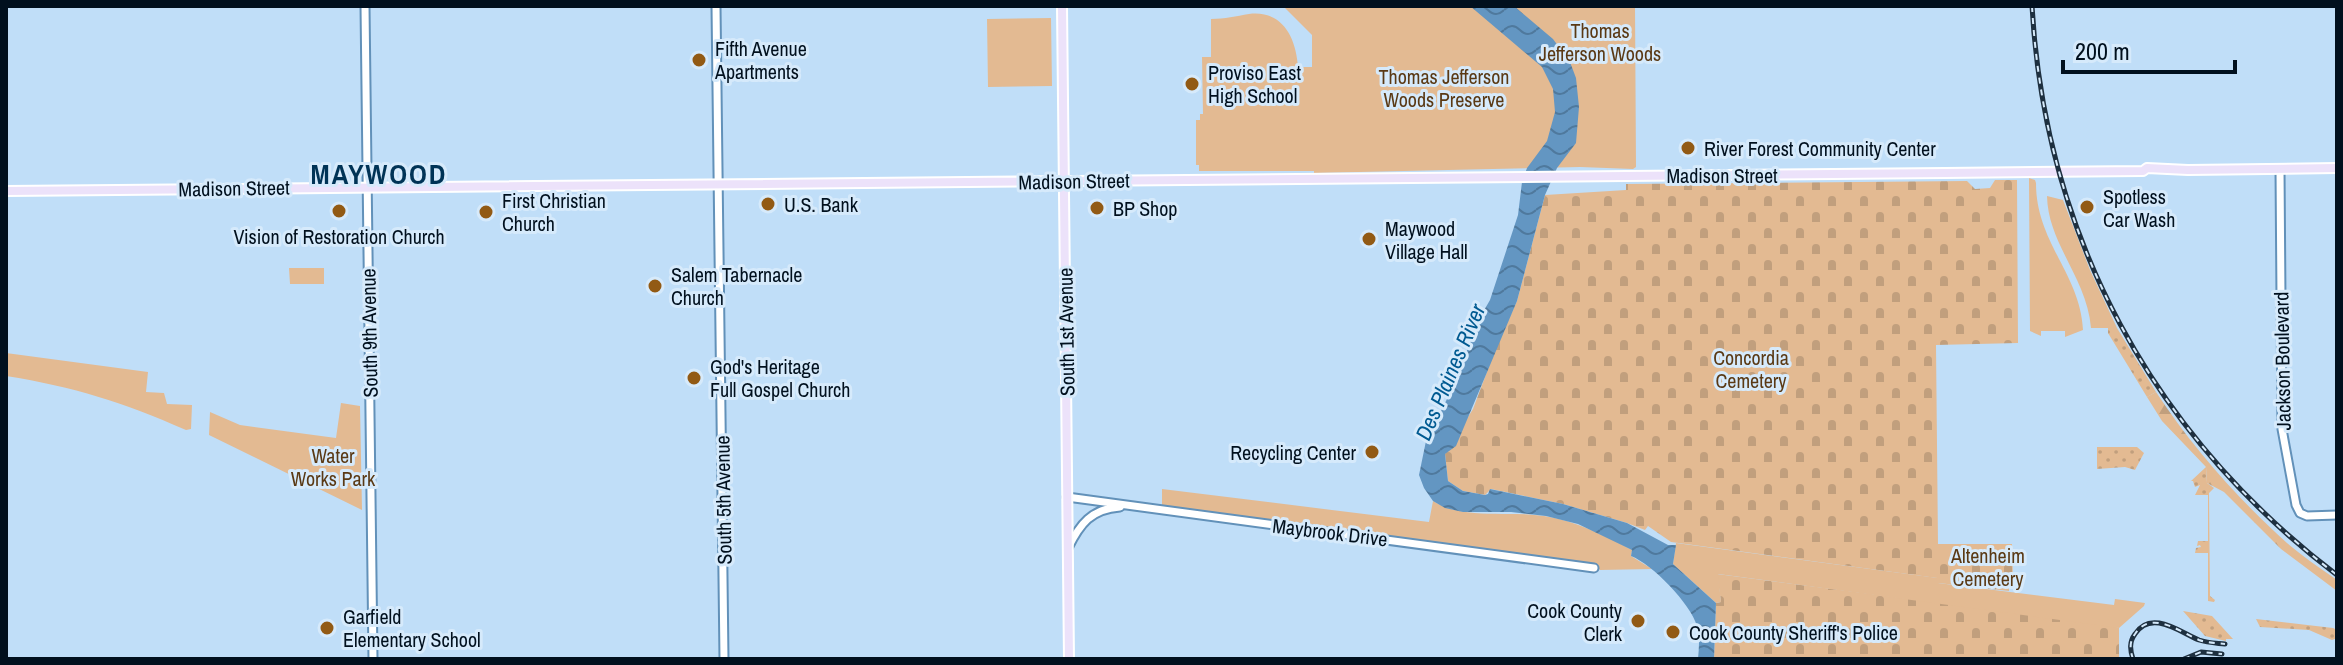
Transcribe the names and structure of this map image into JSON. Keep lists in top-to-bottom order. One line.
{"streets":{"main road":["Madison Street","South 1st Avenue"],"street":["South 9th Avenue","Jackson Boulevard","South 5th Avenue","Maybrook Drive"]},"crossings":[["Madison Street","South 1st Avenue"],["Madison Street","South 9th Avenue"],["Madison Street","Jackson Boulevard"],["Madison Street","South 5th Avenue"],["South 1st Avenue","Maybrook Drive"]],"districts":["MAYWOOD"],"water":["Des Plaines River"],"parks":["Thomas Jefferson Woods","Thomas Jefferson Woods Preserve","Concordia Cemetery","Water Works Park","Altenheim Cemetery"],"places":["Fifth Avenue Apartments","Proviso East High School","River Forest Community Center","U.S. Bank","Spotless Car Wash","BP Shop","Vision of Restoration Church","First Christian Church","Maywood Village Hall","Salem Tabernacle Church","God's Heritage Full Gospel Church","Recycling Center","Cook County Clerk","Garfield Elementary School","Cook County Sheriff's Police"],"scale_bar":"200 m"}
